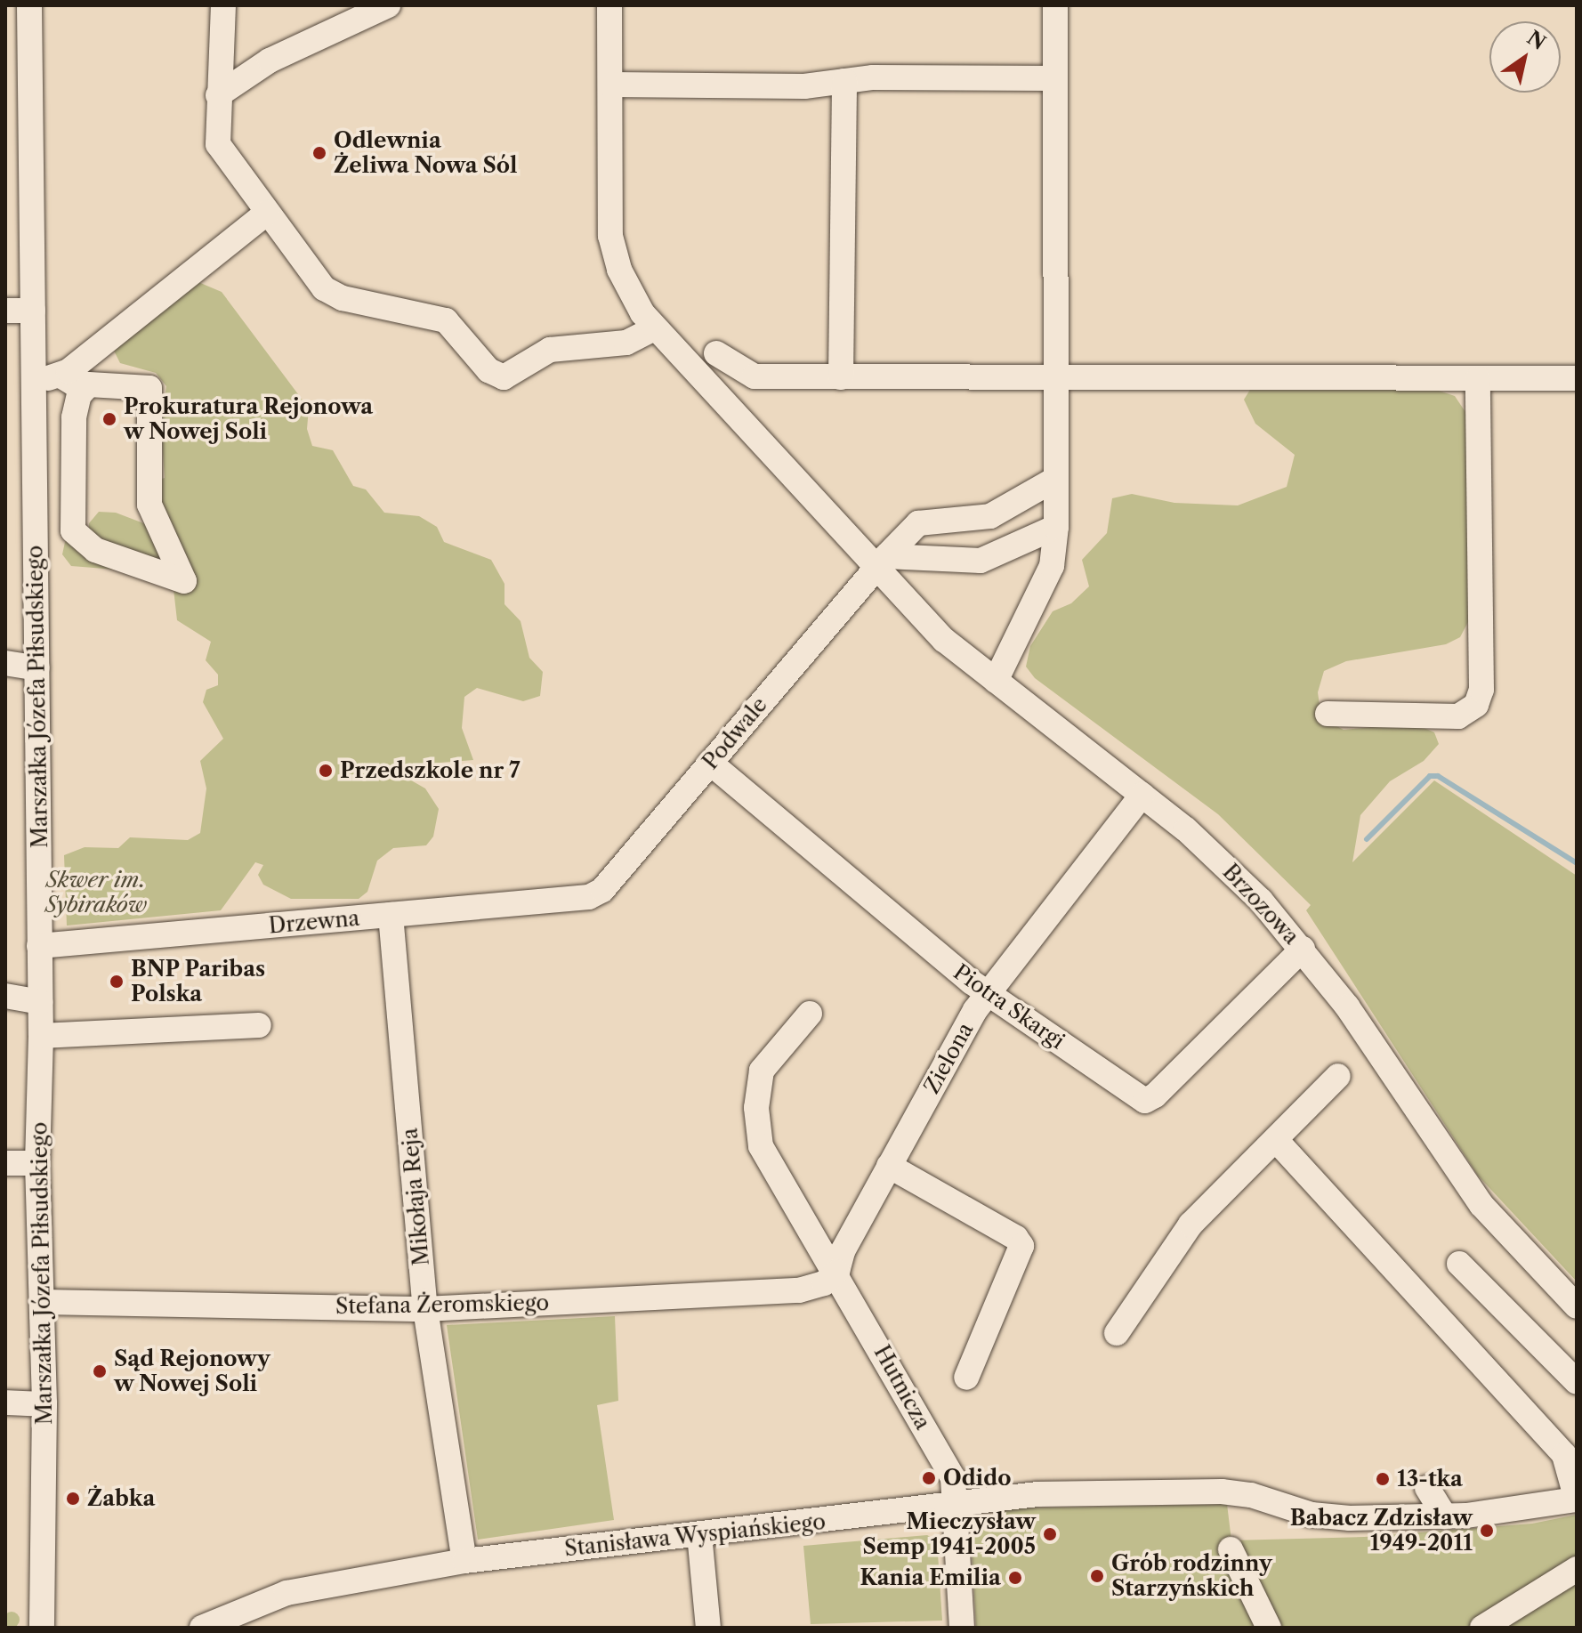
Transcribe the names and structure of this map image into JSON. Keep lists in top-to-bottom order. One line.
{"streets":{"street":["Marszałka Józefa Piłsudskiego","Podwale","Brzozowa","Drzewna","Piotra Skargi","Zielona","Mikołaja Reja","Stefana Żeromskiego","Hutnicza","Stanisława Wyspiańskiego"]},"crossings":[["Marszałka Józefa Piłsudskiego","Drzewna"],["Marszałka Józefa Piłsudskiego","Stefana Żeromskiego"],["Podwale","Brzozowa"],["Podwale","Drzewna"],["Podwale","Piotra Skargi"],["Brzozowa","Piotra Skargi"],["Brzozowa","Zielona"],["Drzewna","Mikołaja Reja"],["Piotra Skargi","Zielona"],["Zielona","Stefana Żeromskiego"],["Zielona","Hutnicza"],["Mikołaja Reja","Stefana Żeromskiego"],["Mikołaja Reja","Stanisława Wyspiańskiego"],["Stefana Żeromskiego","Hutnicza"],["Hutnicza","Stanisława Wyspiańskiego"]],"parks":["Skwer im. Sybiraków"],"places":["Odlewnia Żeliwa Nowa Sól","Prokuratura Rejonowa w Nowej Soli","Przedszkole nr 7","BNP Paribas Polska","Sąd Rejonowy w Nowej Soli","Odido","13-tka","Żabka","Babacz Zdzisław 1949-2011","Mieczysław Semp 1941-2005","Grób rodzinny Starzyńskich","Kania Emilia"],"north":"top right"}
